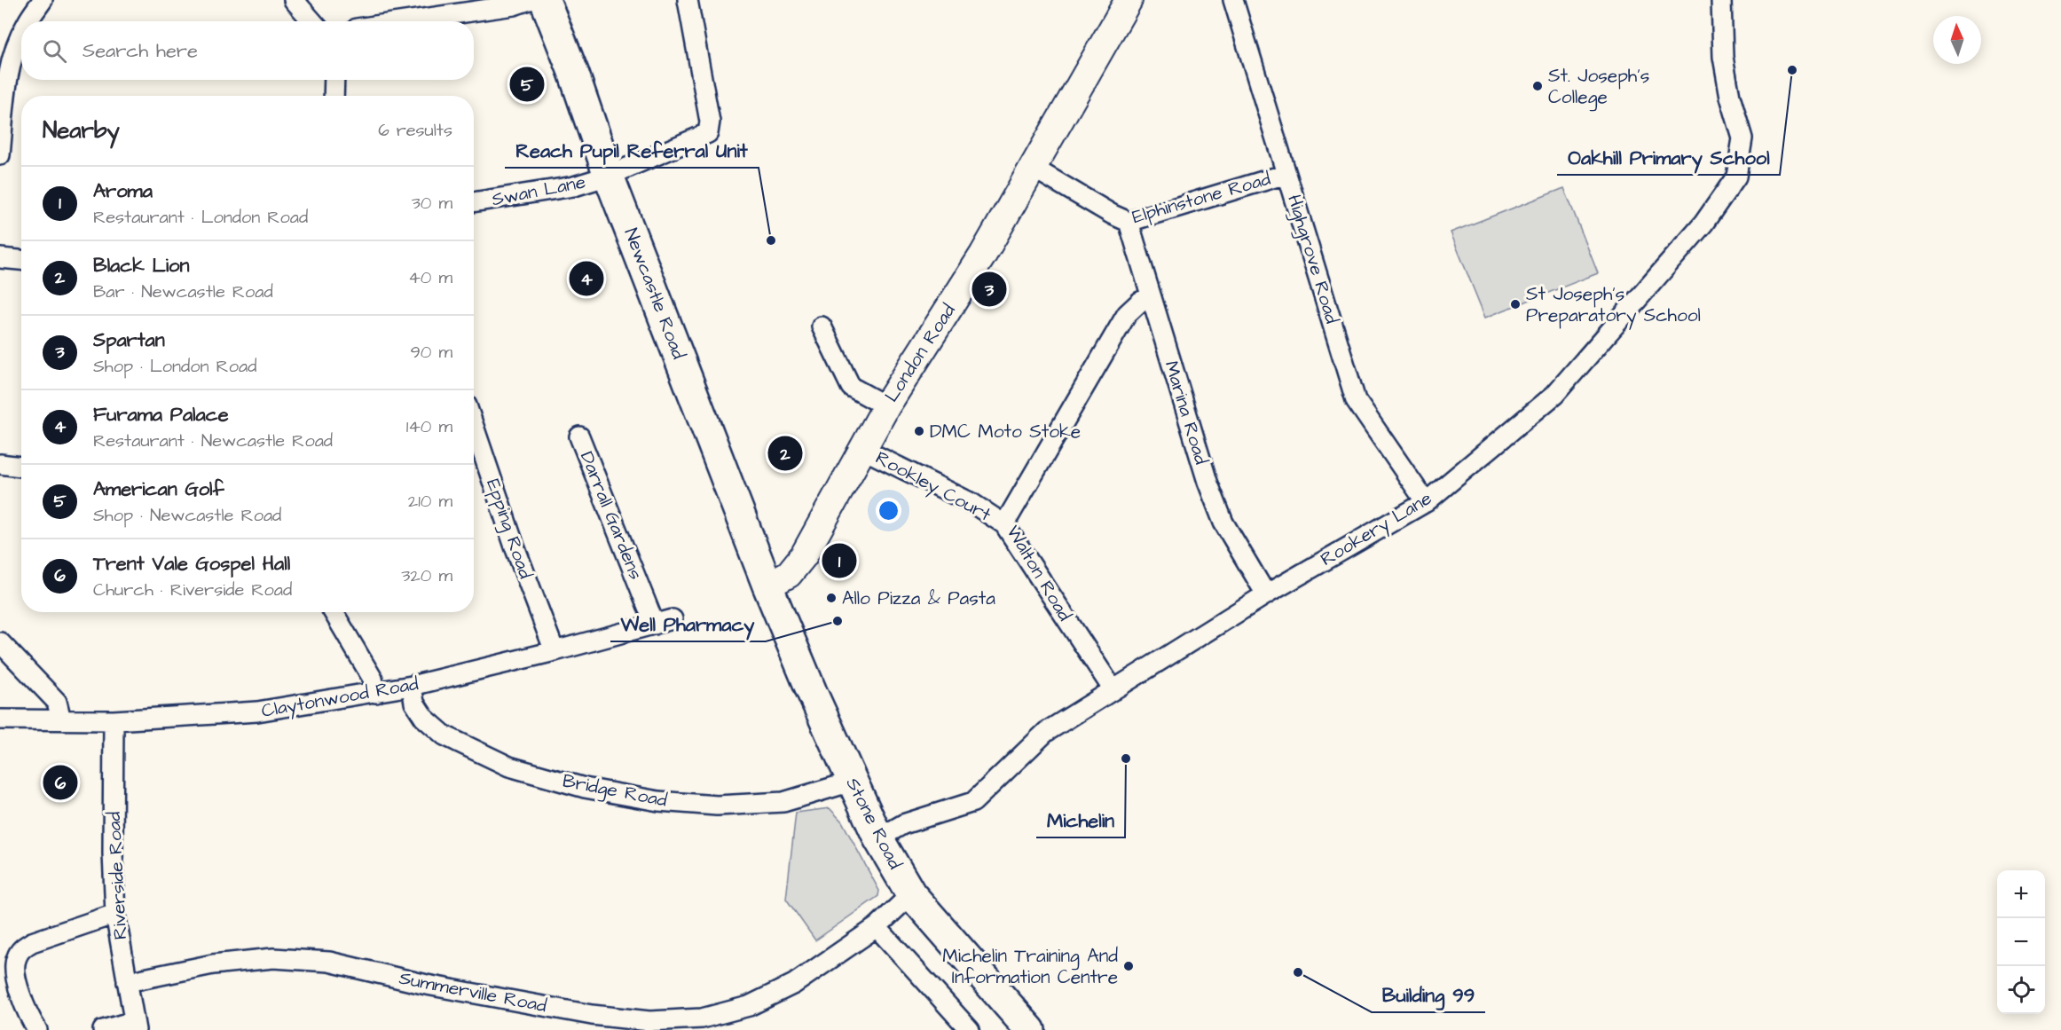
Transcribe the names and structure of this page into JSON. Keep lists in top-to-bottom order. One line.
{"streets":{"highway":["Newcastle Road","Stone Road"],"main road":["London Road"],"street":["Swan Lane","Elphinstone Road","Highgrove Road","Marina Road","Rookley Court","Darrall Gardens","Epping Road","Rookery Lane","Walton Road","Claytonwood Road","Bridge Road","Riverside Road","Summerville Road"]},"crossings":[["Swan Lane","Newcastle Road"],["Elphinstone Road","Highgrove Road"],["Elphinstone Road","London Road"],["Elphinstone Road","Marina Road"],["Highgrove Road","Rookery Lane"],["Newcastle Road","London Road"],["Newcastle Road","Stone Road"],["London Road","Rookley Court"],["London Road","Stone Road"],["Marina Road","Rookery Lane"],["Marina Road","Walton Road"],["Rookley Court","Walton Road"],["Darrall Gardens","Claytonwood Road"],["Epping Road","Claytonwood Road"],["Rookery Lane","Walton Road"],["Rookery Lane","Stone Road"],["Claytonwood Road","Bridge Road"],["Claytonwood Road","Riverside Road"],["Bridge Road","Stone Road"],["Stone Road","Summerville Road"],["Riverside Road","Summerville Road"]],"places":["Oakhill Primary School","St. Joseph's College","Reach Pupil Referral Unit","St Joseph's Preparatory School","DMC Moto Stoke","Allo Pizza & Pasta","Well Pharmacy","Michelin","Michelin Training And Information Centre","Building 99"],"north":"top","page":{"search":"Search here","pins":["5","4","3","2","1","6"],"heading":["Nearby","6 results"],"list":[{"mark":"1","name":"Aroma","note":"Restaurant · London Road","value":"30 m"},{"mark":"2","name":"Black Lion","note":"Bar · Newcastle Road","value":"40 m"},{"mark":"3","name":"Spartan","note":"Shop · London Road","value":"90 m"},{"mark":"4","name":"Furama Palace","note":"Restaurant · Newcastle Road","value":"140 m"},{"mark":"5","name":"American Golf","note":"Shop · Newcastle Road","value":"210 m"},{"mark":"6","name":"Trent Vale Gospel Hall","note":"Church · Riverside Road","value":"320 m"}],"map_buttons":["+","−"]}}
